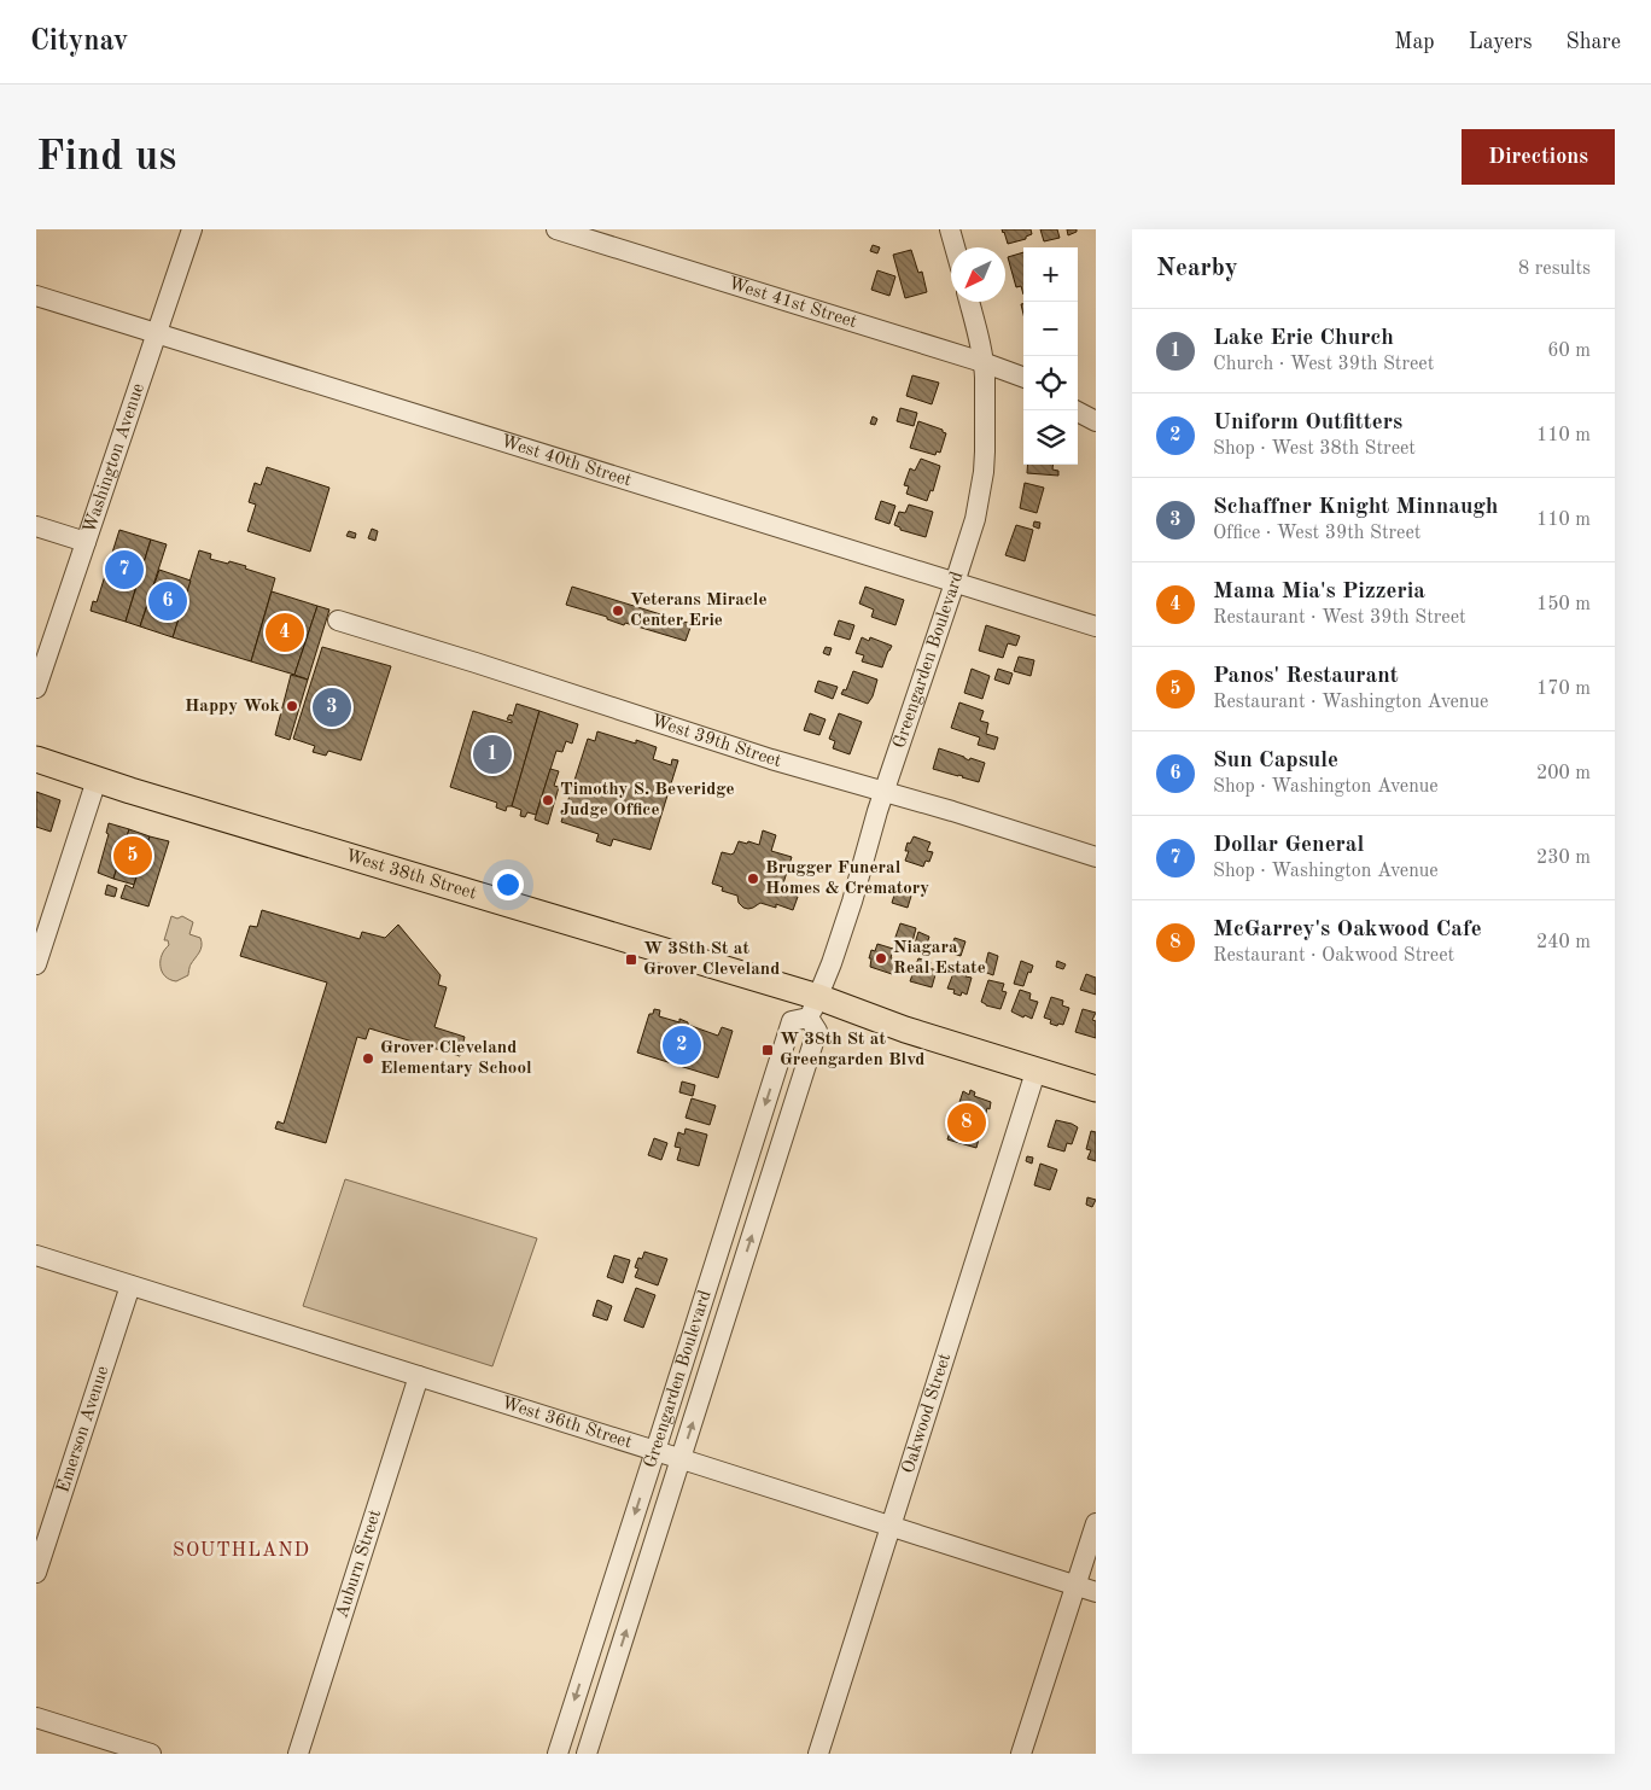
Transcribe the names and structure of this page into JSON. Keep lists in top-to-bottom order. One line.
{"streets":{"main road":["West 38th Street"],"street":["West 41st Street","Washington Avenue","West 40th Street","Greengarden Boulevard","West 39th Street","Oakwood Street","West 36th Street","Emerson Avenue","Auburn Street"]},"crossings":[["West 41st Street","Greengarden Boulevard"],["Washington Avenue","West 40th Street"],["West 40th Street","Greengarden Boulevard"],["Greengarden Boulevard","West 39th Street"],["Greengarden Boulevard","West 38th Street"],["Greengarden Boulevard","West 36th Street"],["West 38th Street","Oakwood Street"],["Oakwood Street","West 36th Street"],["West 36th Street","Emerson Avenue"],["West 36th Street","Auburn Street"]],"districts":["SOUTHLAND"],"places":{"other":["Veterans Miracle Center Erie","Happy Wok","Timothy S. Beveridge Judge Office","Brugger Funeral Homes & Crematory","Niagara Real Estate","Grover Cleveland Elementary School"],"transit":["W 38th St at Grover Cleveland","W 38th St at Greengarden Blvd"]},"north":"bottom left","page":{"header":"Citynav","nav":["Map","Layers","Share"],"buttons":"Directions","title":"Find us","heading":["Nearby","8 results"],"map_buttons":["+","−"],"list":[{"mark":"1","name":"Lake Erie Church","note":"Church · West 39th Street","value":"60 m"},{"mark":"2","name":"Uniform Outfitters","note":"Shop · West 38th Street","value":"110 m"},{"mark":"3","name":"Schaffner Knight Minnaugh","note":"Office · West 39th Street","value":"110 m"},{"mark":"4","name":"Mama Mia's Pizzeria","note":"Restaurant · West 39th Street","value":"150 m"},{"mark":"5","name":"Panos' Restaurant","note":"Restaurant · Washington Avenue","value":"170 m"},{"mark":"6","name":"Sun Capsule","note":"Shop · Washington Avenue","value":"200 m"},{"mark":"7","name":"Dollar General","note":"Shop · Washington Avenue","value":"230 m"},{"mark":"8","name":"McGarrey's Oakwood Cafe","note":"Restaurant · Oakwood Street","value":"240 m"}],"pins":["7","6","4","3","1","5","2","8"]}}
